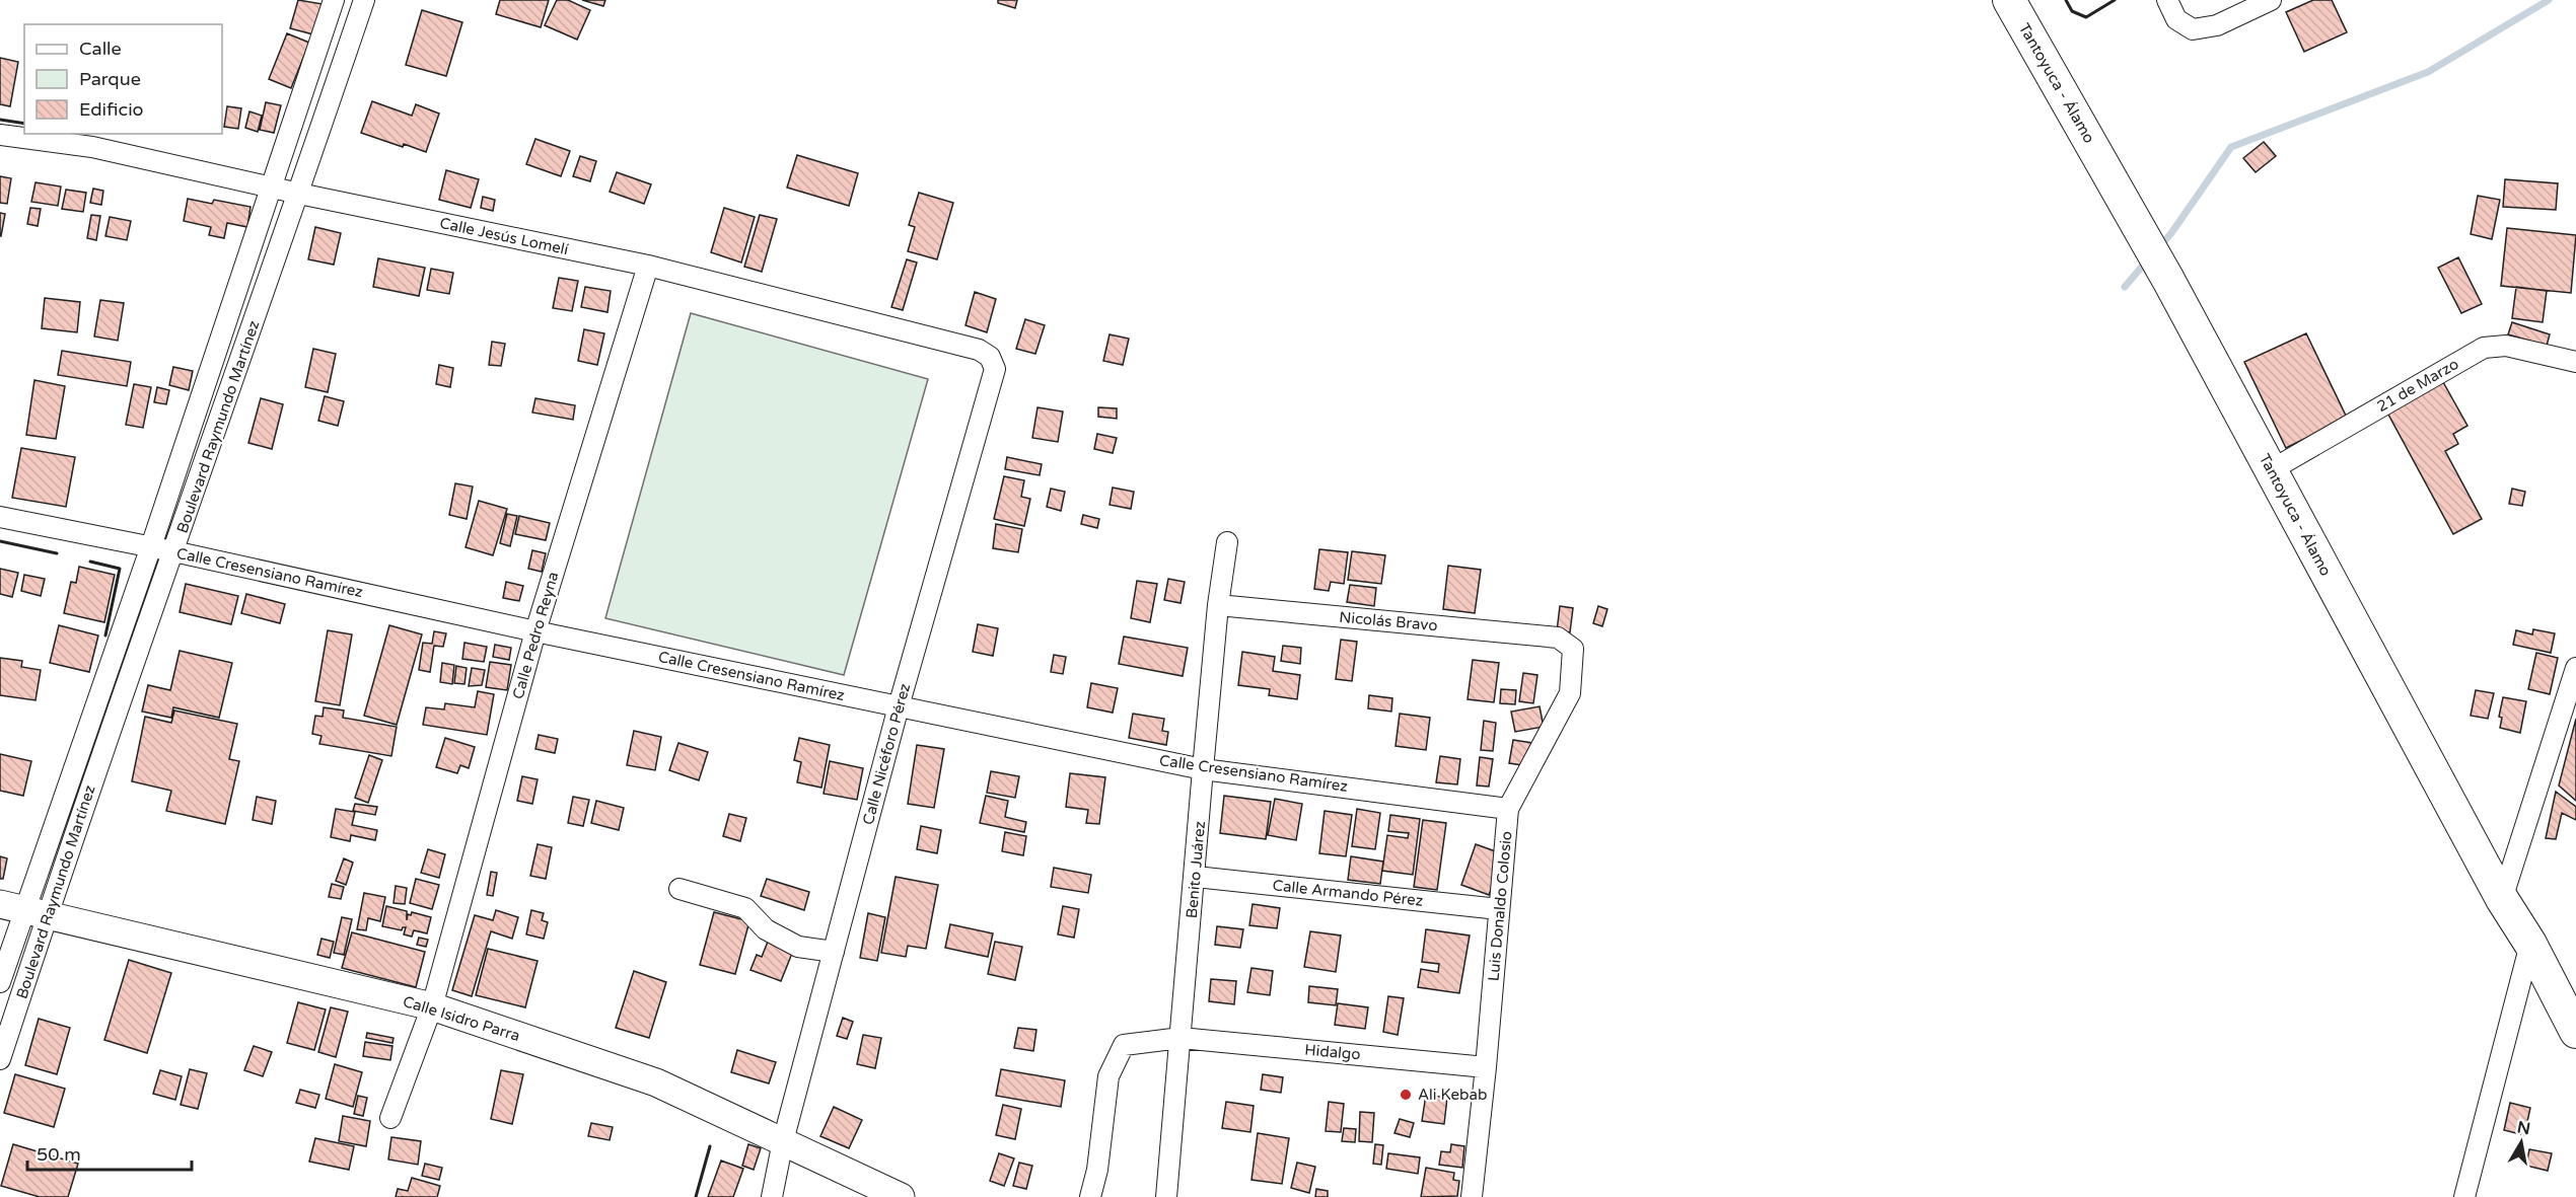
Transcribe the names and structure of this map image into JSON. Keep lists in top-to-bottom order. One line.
{"streets":{"main road":["Tantoyuca - Álamo"],"street":["Calle Jesús Lomelí","21 de Marzo","Boulevard Raymundo Martínez","Calle Cresensiano Ramírez","Nicolás Bravo","Calle Pedro Reyna","Calle Nicéforo Pérez","Benito Juárez","Calle Armando Pérez","Luis Donaldo Colosio","Calle Isidro Parra","Hidalgo"]},"crossings":[["Tantoyuca - Álamo","21 de Marzo"],["Calle Jesús Lomelí","Boulevard Raymundo Martínez"],["Calle Jesús Lomelí","Calle Pedro Reyna"],["Calle Jesús Lomelí","Calle Nicéforo Pérez"],["Boulevard Raymundo Martínez","Calle Cresensiano Ramírez"],["Boulevard Raymundo Martínez","Calle Isidro Parra"],["Calle Cresensiano Ramírez","Calle Pedro Reyna"],["Calle Cresensiano Ramírez","Calle Nicéforo Pérez"],["Calle Cresensiano Ramírez","Benito Juárez"],["Calle Cresensiano Ramírez","Luis Donaldo Colosio"],["Nicolás Bravo","Benito Juárez"],["Nicolás Bravo","Luis Donaldo Colosio"],["Calle Pedro Reyna","Calle Isidro Parra"],["Calle Nicéforo Pérez","Calle Isidro Parra"],["Benito Juárez","Calle Armando Pérez"],["Benito Juárez","Hidalgo"],["Calle Armando Pérez","Luis Donaldo Colosio"],["Luis Donaldo Colosio","Hidalgo"]],"places":["Ali Kebab"],"legend":["Calle","Parque","Edificio"],"scale_bar":"50 m","north":"top"}
